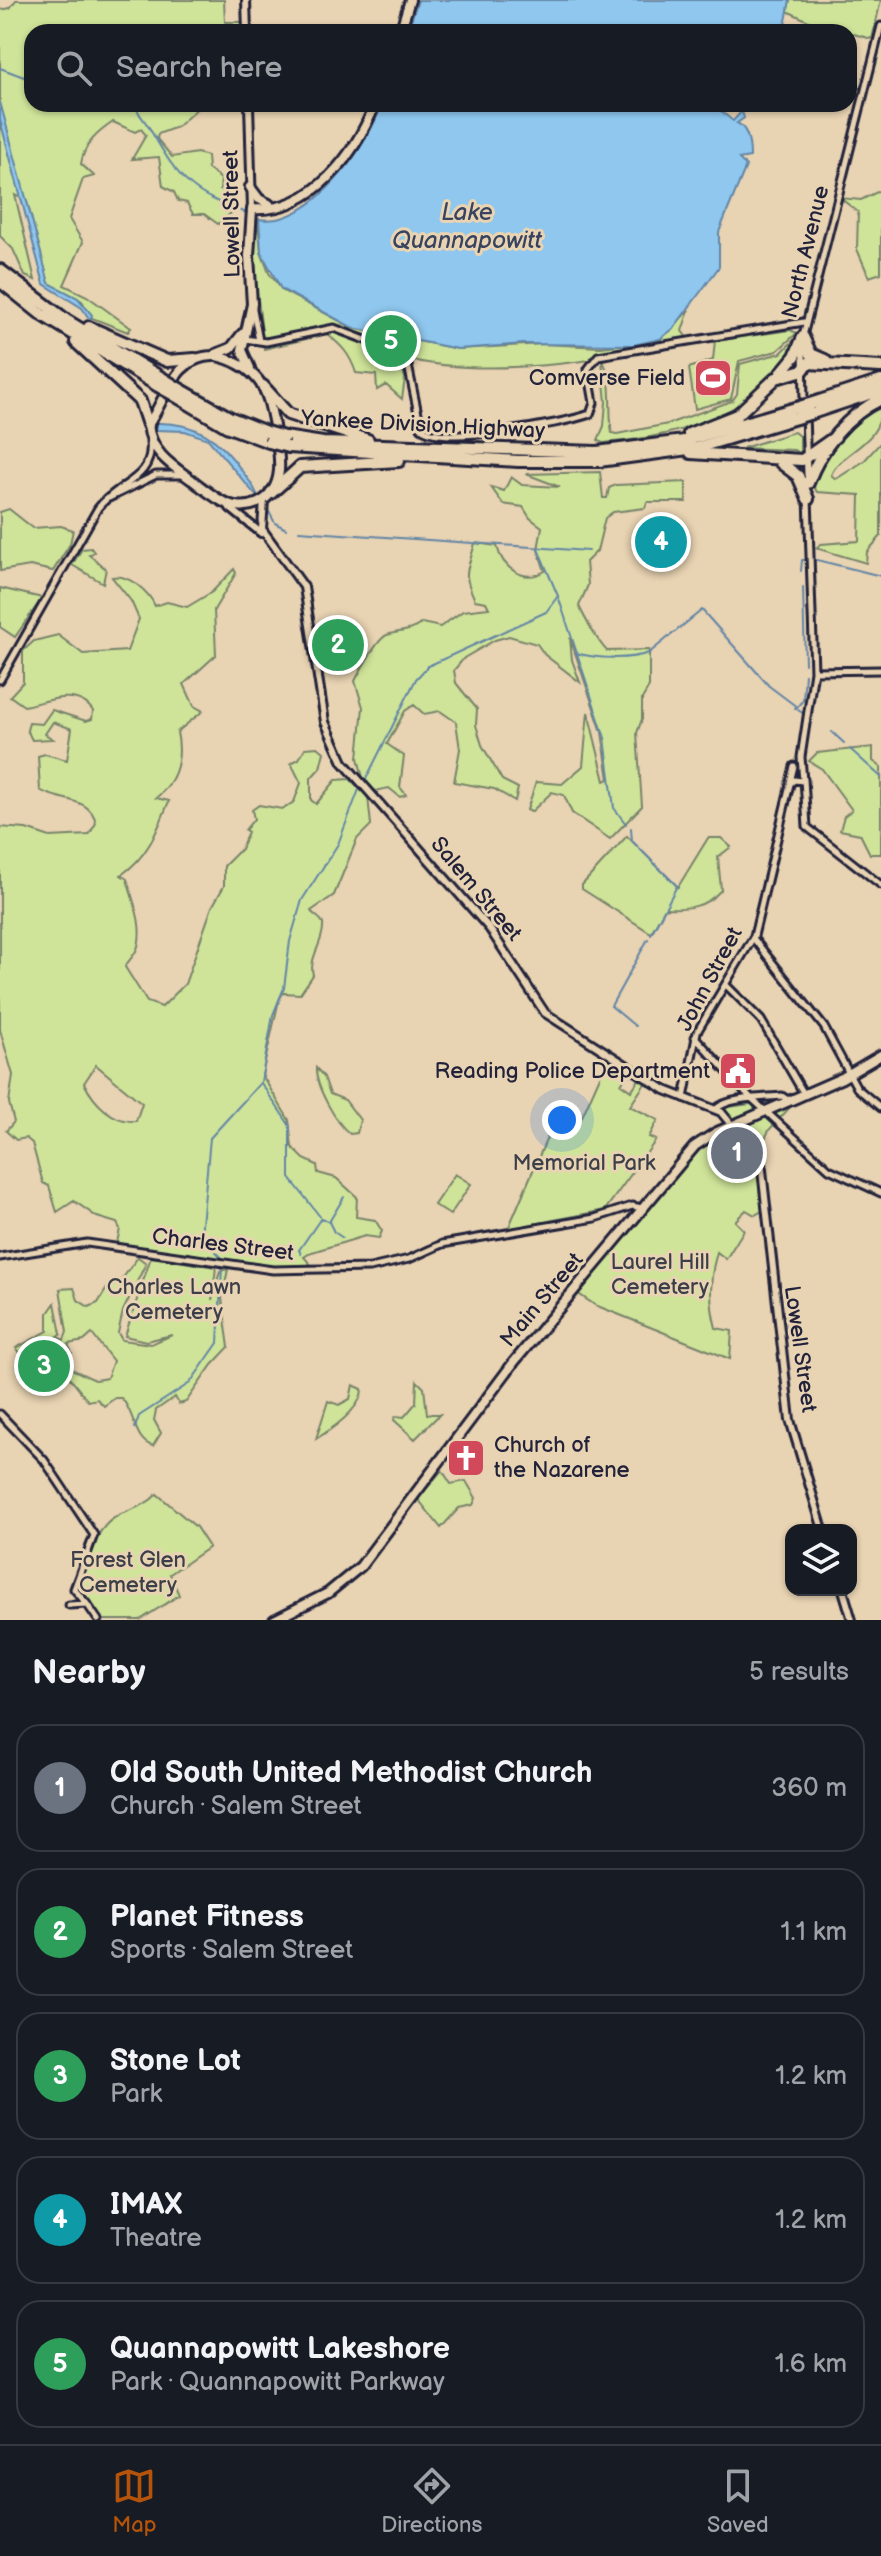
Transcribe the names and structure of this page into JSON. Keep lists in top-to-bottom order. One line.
{"streets":{"highway":["Yankee Division Highway"],"main road":["Lowell Street","Salem Street","Main Street"],"street":["North Avenue","John Street","Charles Street"]},"crossings":[["Lowell Street","Salem Street"],["Salem Street","John Street"],["Salem Street","Main Street"],["Charles Street","Main Street"]],"water":["Lake Quannapowitt"],"parks":["Memorial Park","Laurel Hill Cemetery","Charles Lawn Cemetery","Forest Glen Cemetery"],"places":{"sports":["Comverse Field"],"public building":["Reading Police Department"],"church":["Church of the Nazarene"]},"page":{"search":"Search here","pins":["5","4","2","1","3"],"heading":["Nearby","5 results"],"list":[{"mark":"1","name":"Old South United Methodist Church","note":"Church · Salem Street","value":"360 m"},{"mark":"2","name":"Planet Fitness","note":"Sports · Salem Street","value":"1.1 km"},{"mark":"3","name":"Stone Lot","note":"Park","value":"1.2 km"},{"mark":"4","name":"IMAX","note":"Theatre","value":"1.2 km"},{"mark":"5","name":"Quannapowitt Lakeshore","note":"Park · Quannapowitt Parkway","value":"1.6 km"}],"nav":["Map","Directions","Saved"]}}
